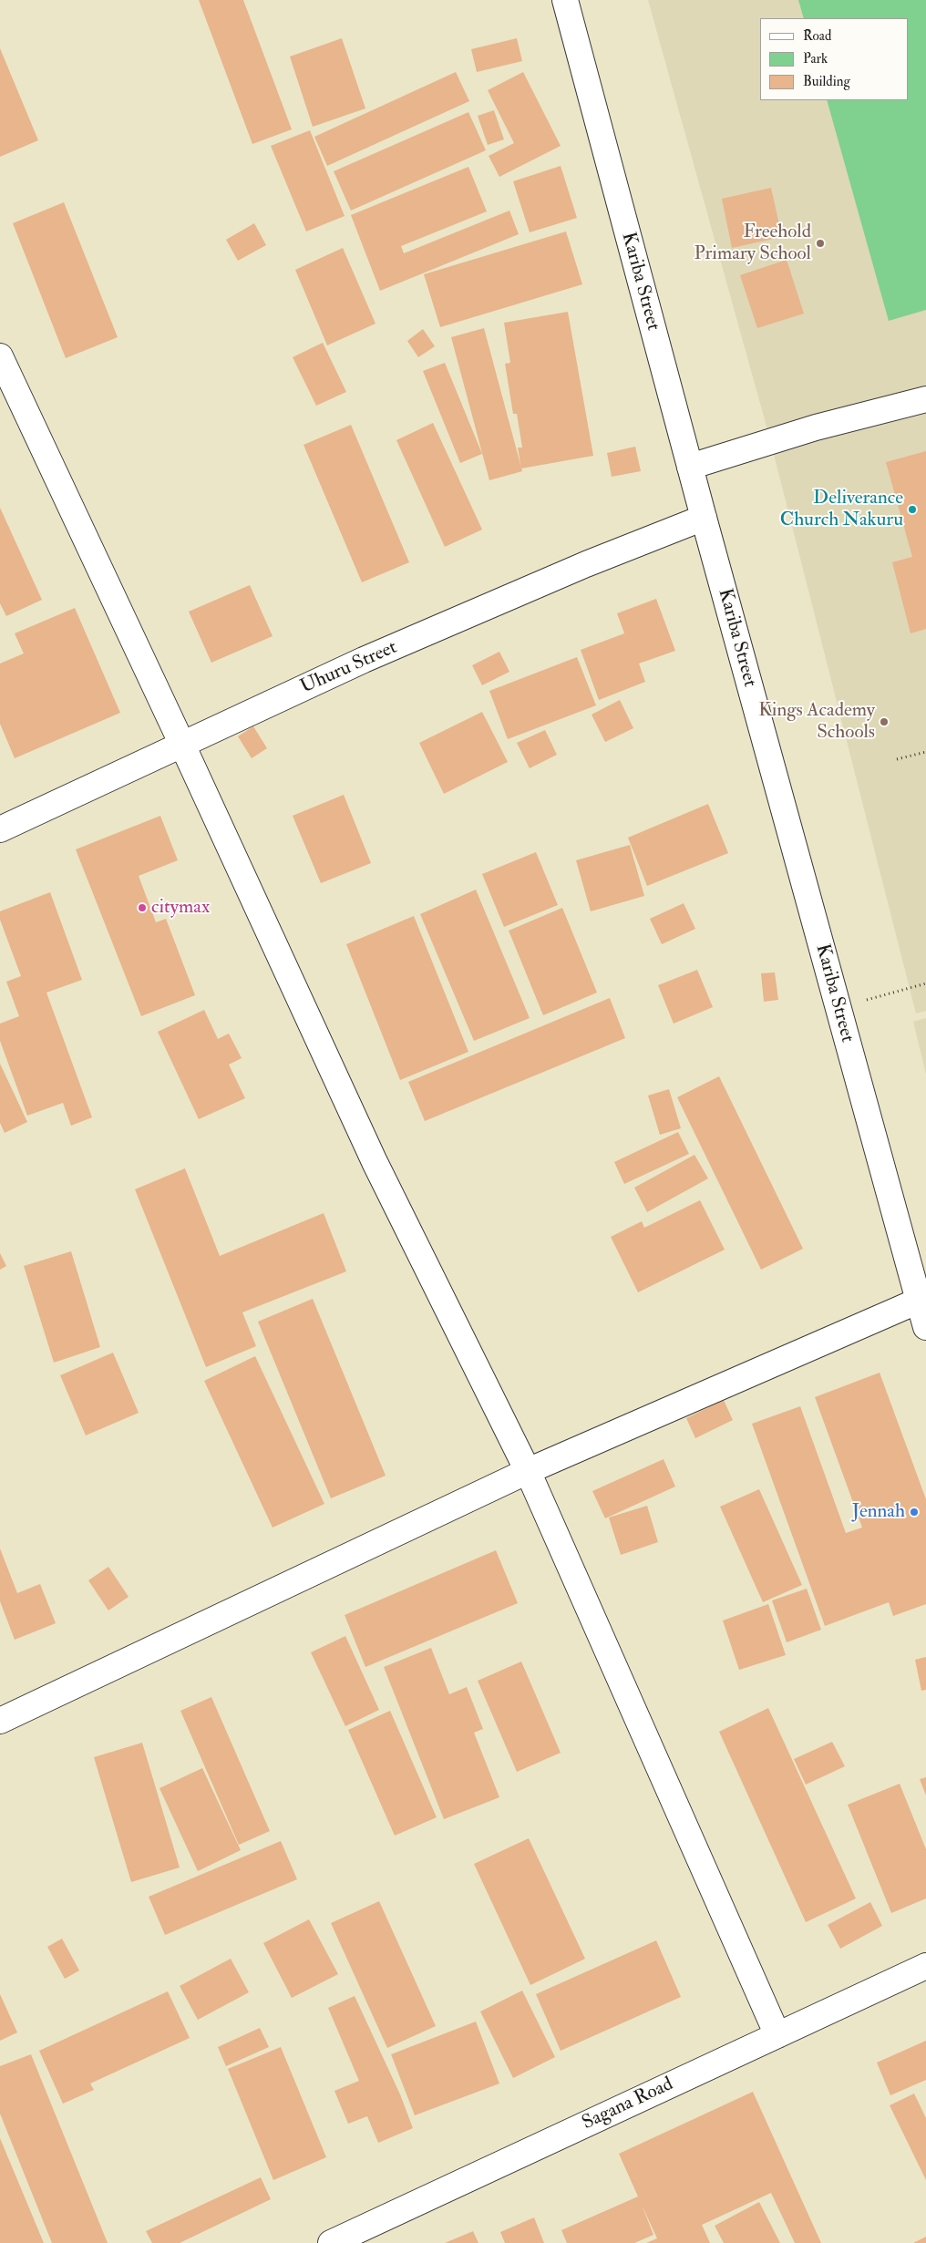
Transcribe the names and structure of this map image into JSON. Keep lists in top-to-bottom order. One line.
{"streets":{"street":["Kariba Street","Uhuru Street","Sagana Road"]},"crossings":[["Kariba Street","Uhuru Street"]],"places":["Freehold Primary School","Deliverance Church Nakuru","Kings Academy Schools","citymax","Jennah"],"legend":["Road","Park","Building"]}
